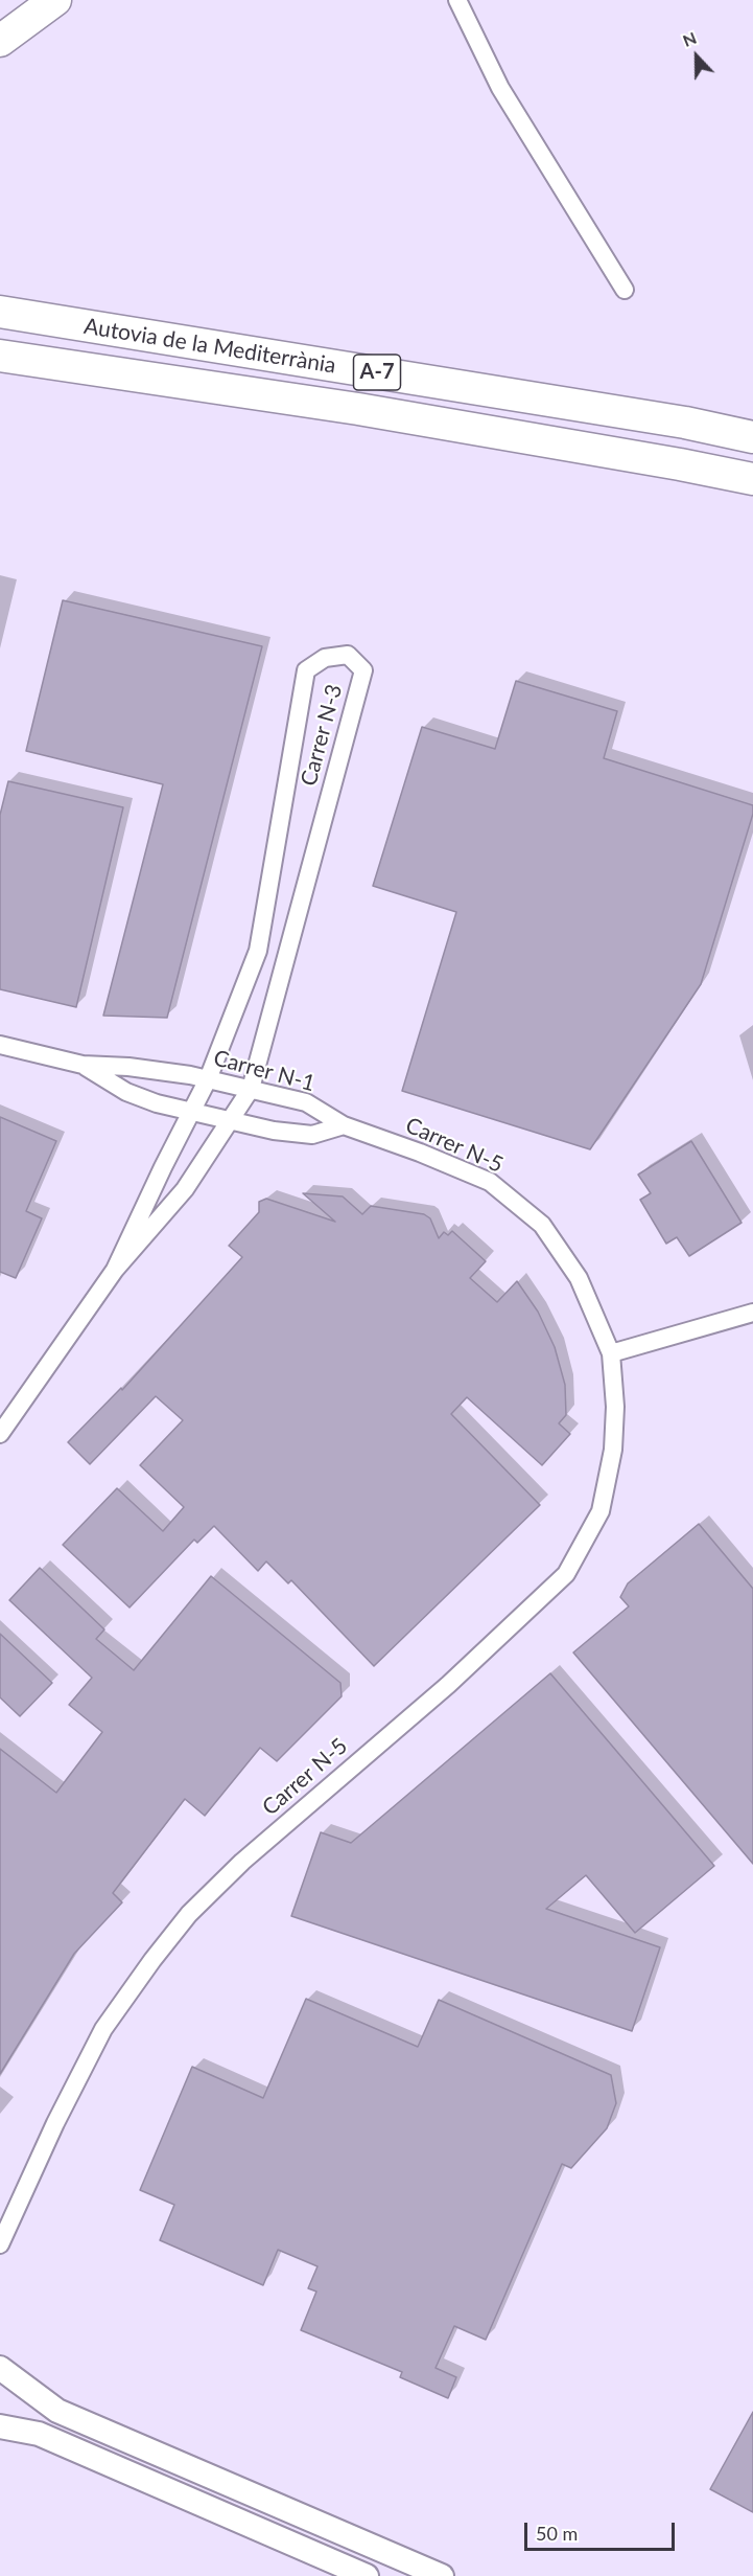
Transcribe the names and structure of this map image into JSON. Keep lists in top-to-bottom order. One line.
{"streets":{"highway":["Autovia de la Mediterrània","A-7"],"street":["Carrer N-3","Carrer N-1","Carrer N-5"]},"crossings":[["Carrer N-3","Carrer N-1"],["Carrer N-1","Carrer N-5"]],"scale_bar":"50 m","north":"top"}
